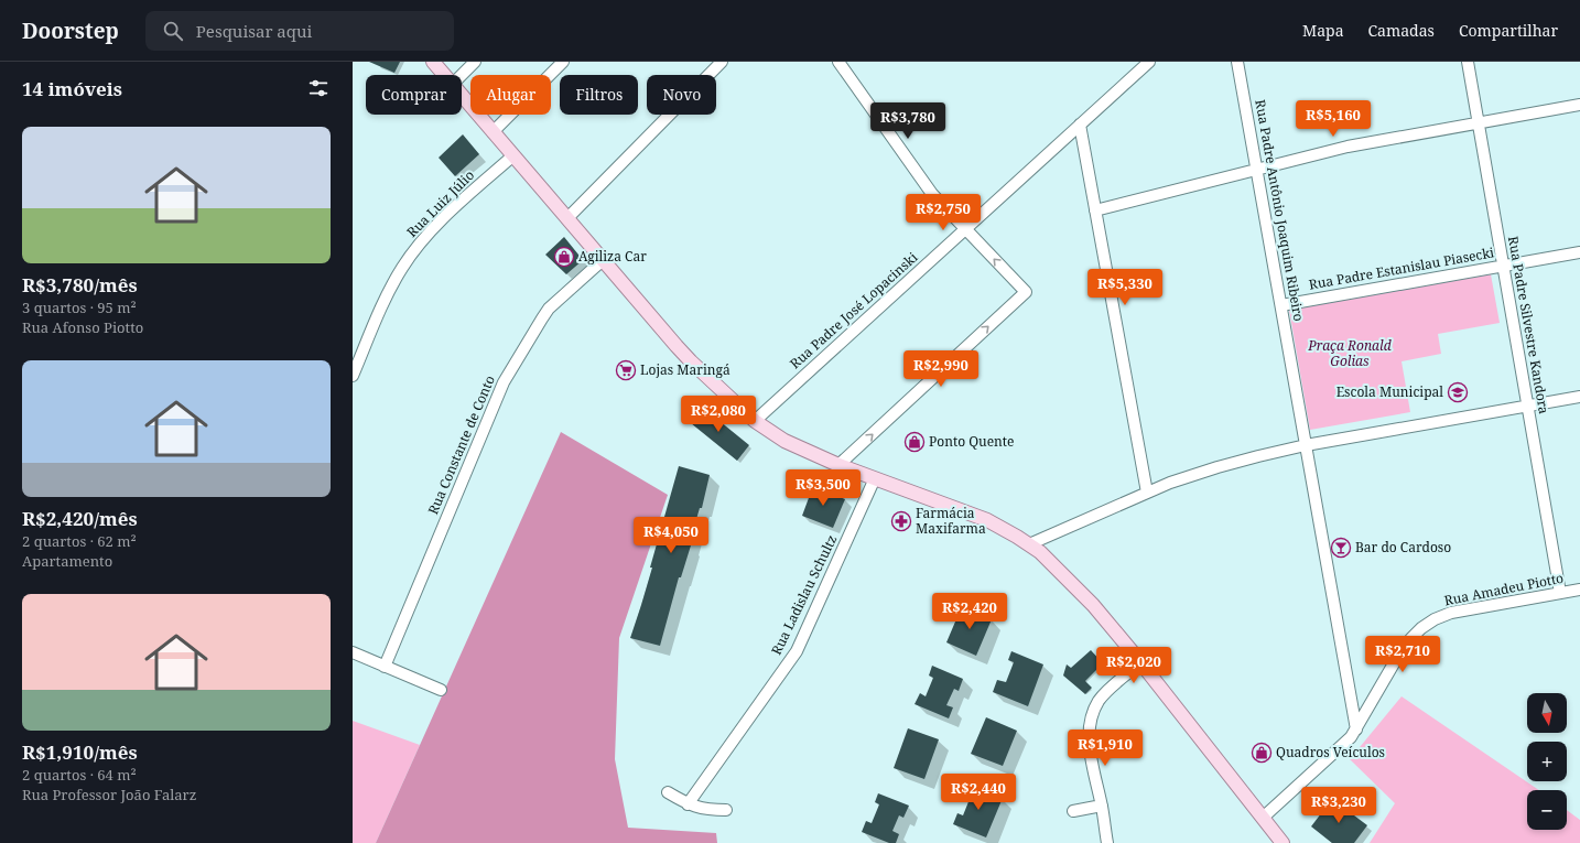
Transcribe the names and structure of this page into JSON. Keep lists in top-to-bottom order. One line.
{"streets":{"street":["Rua Luiz Júlio","Rua Padre Antônio Joaquim Ribeiro","Rua Padre Estanislau Piasecki","Rua Padre José Lopacinski","Rua Padre Silvestre Kandora","Rua Constante de Conto","Rua Amadeu Piotto","Rua Ladislau Schultz"]},"crossings":[["Rua Padre Antônio Joaquim Ribeiro","Rua Padre Estanislau Piasecki"],["Rua Padre Antônio Joaquim Ribeiro","Rua Amadeu Piotto"],["Rua Padre Estanislau Piasecki","Rua Padre Silvestre Kandora"],["Rua Padre Silvestre Kandora","Rua Amadeu Piotto"]],"parks":["Praça Ronald Golias"],"places":{"shop":["Agiliza Car","Ponto Quente","Quadros Veículos"],"supermarket":["Lojas Maringá"],"school or university":["Escola Municipal"],"pharmacy":["Farmácia Maxifarma"],"bar":["Bar do Cardoso"]},"north":"bottom","page":{"header":"Doorstep","search":"Pesquisar aqui","nav":["Mapa","Camadas","Compartilhar"],"heading":"14 imóveis","chip":["Comprar","Alugar","Filtros","Novo"],"price":["R$5,160","R$3,780","R$2,750","R$5,330","R$2,990","R$2,080","R$3,500","R$4,050","R$2,420","R$2,710","R$2,020","R$1,910","R$2,440","R$3,230"],"list":[{"name":"R$3,780/mês","note":"3 quartos · 95 m² · Rua Afonso Piotto"},{"name":"R$2,420/mês","note":"2 quartos · 62 m² · Apartamento"},{"name":"R$1,910/mês","note":"2 quartos · 64 m² · Rua Professor João Falarz"}],"map_buttons":["+","−"]}}
